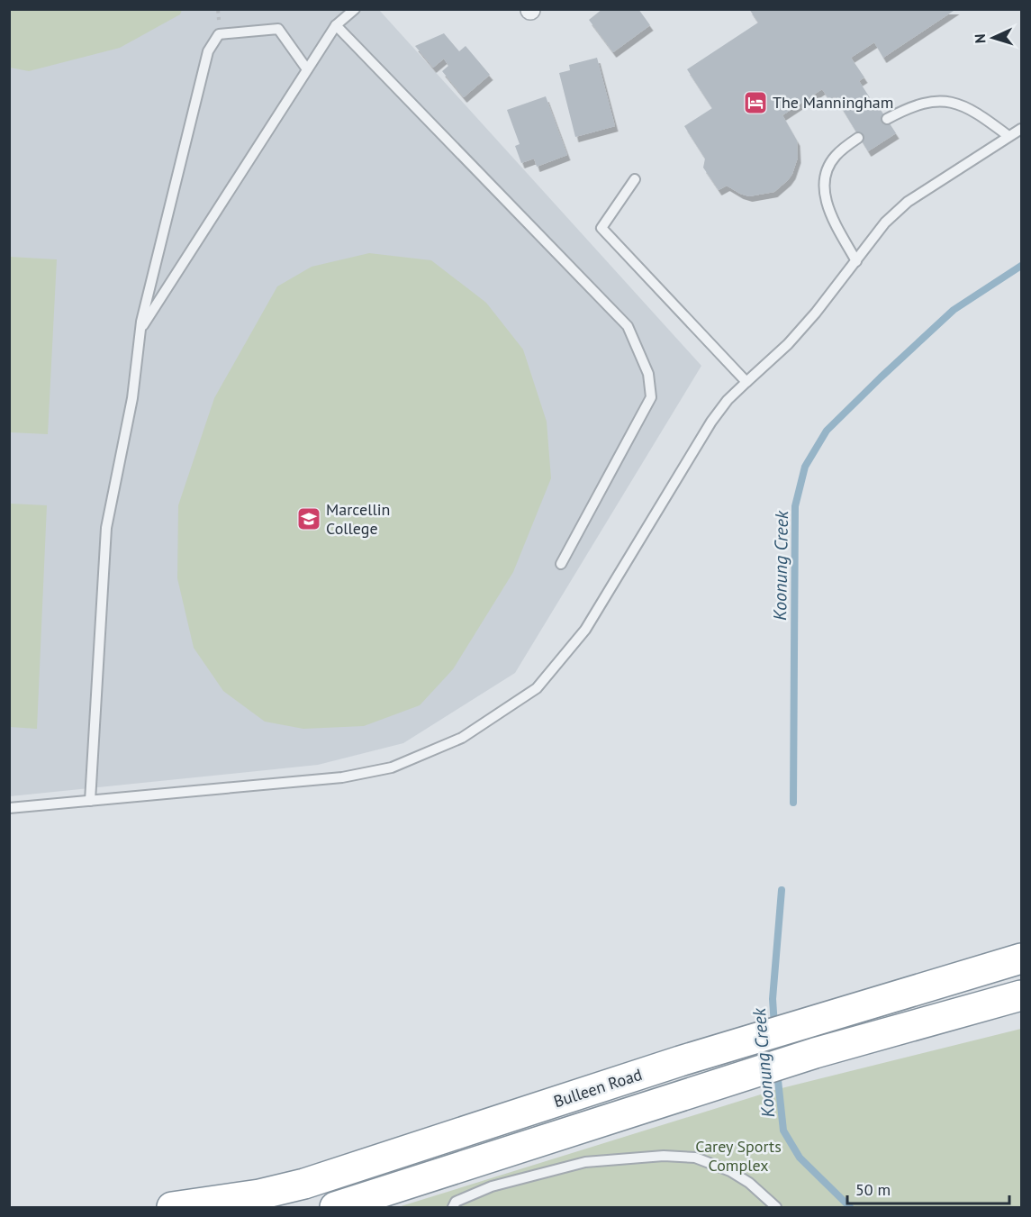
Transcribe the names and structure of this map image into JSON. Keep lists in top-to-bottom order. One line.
{"streets":{"highway":["Bulleen Road"]},"water":["Koonung Creek"],"parks":["Carey Sports Complex"],"places":{"hotel":["The Manningham"],"school or university":["Marcellin College"]},"scale_bar":"50 m","north":"left"}
